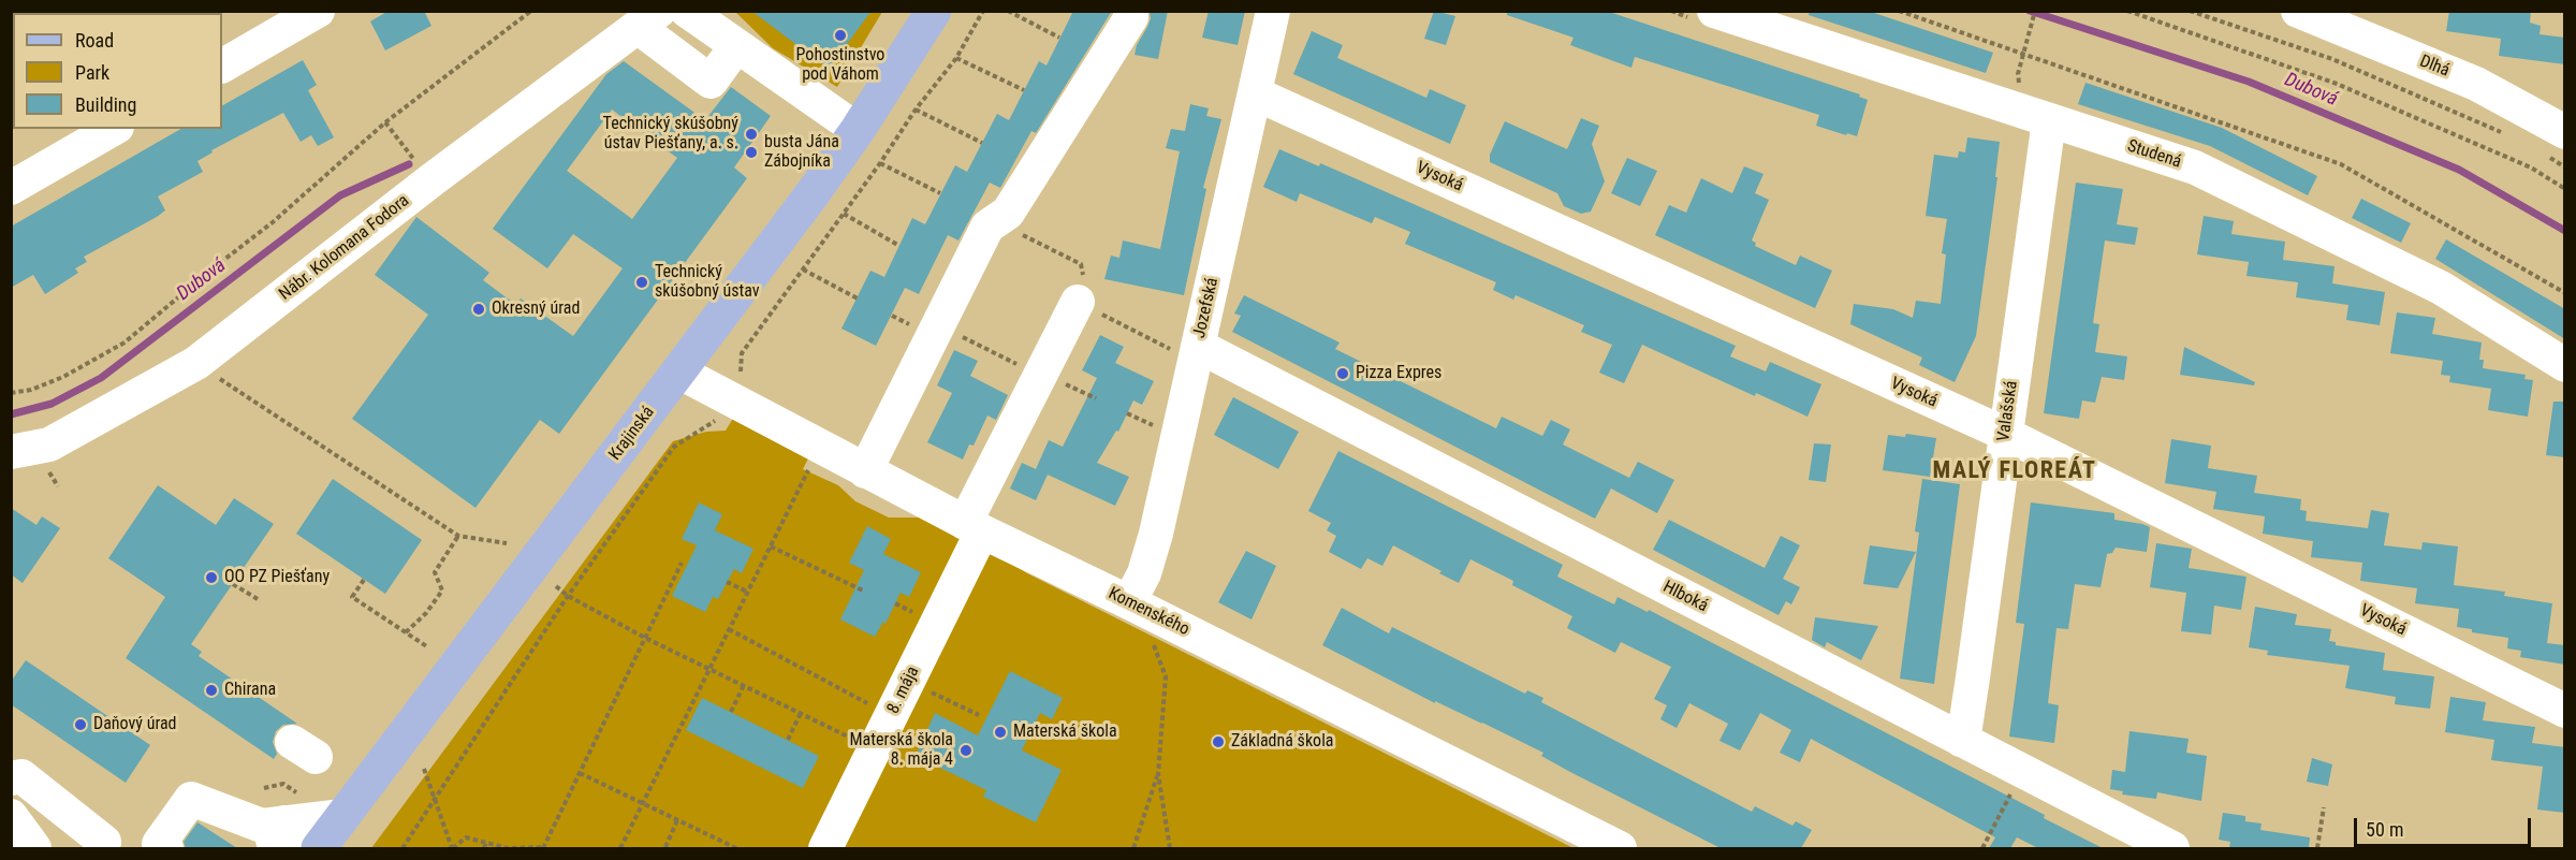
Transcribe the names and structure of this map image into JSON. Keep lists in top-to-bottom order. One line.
{"streets":{"main road":["Krajinská"],"street":["Dlhá","Studená","Vysoká","Nábr. Kolomana Fodora","Jozefská","Valašská","Hlboká","Komenského","8. mája"]},"crossings":[["Studená","Valašská"],["Vysoká","Jozefská"],["Vysoká","Valašská"],["Jozefská","Hlboká"],["Jozefská","Komenského"],["Valašská","Hlboká"],["Krajinská","Komenského"],["Komenského","8. mája"]],"districts":["MALÝ FLOREÁT"],"water":["Dubová"],"places":["Pohostinstvo pod Váhom","Technický skúšobný ústav Piešťany, a. s.","busta Jána Zábojníka","Technický skúšobný ústav","Okresný úrad","Pizza Expres","OO PZ Piešťany","Chirana","Daňový úrad","Materská škola","Základná škola","Materská škola 8. mája 4"],"legend":["Road","Park","Building"],"scale_bar":"50 m"}
